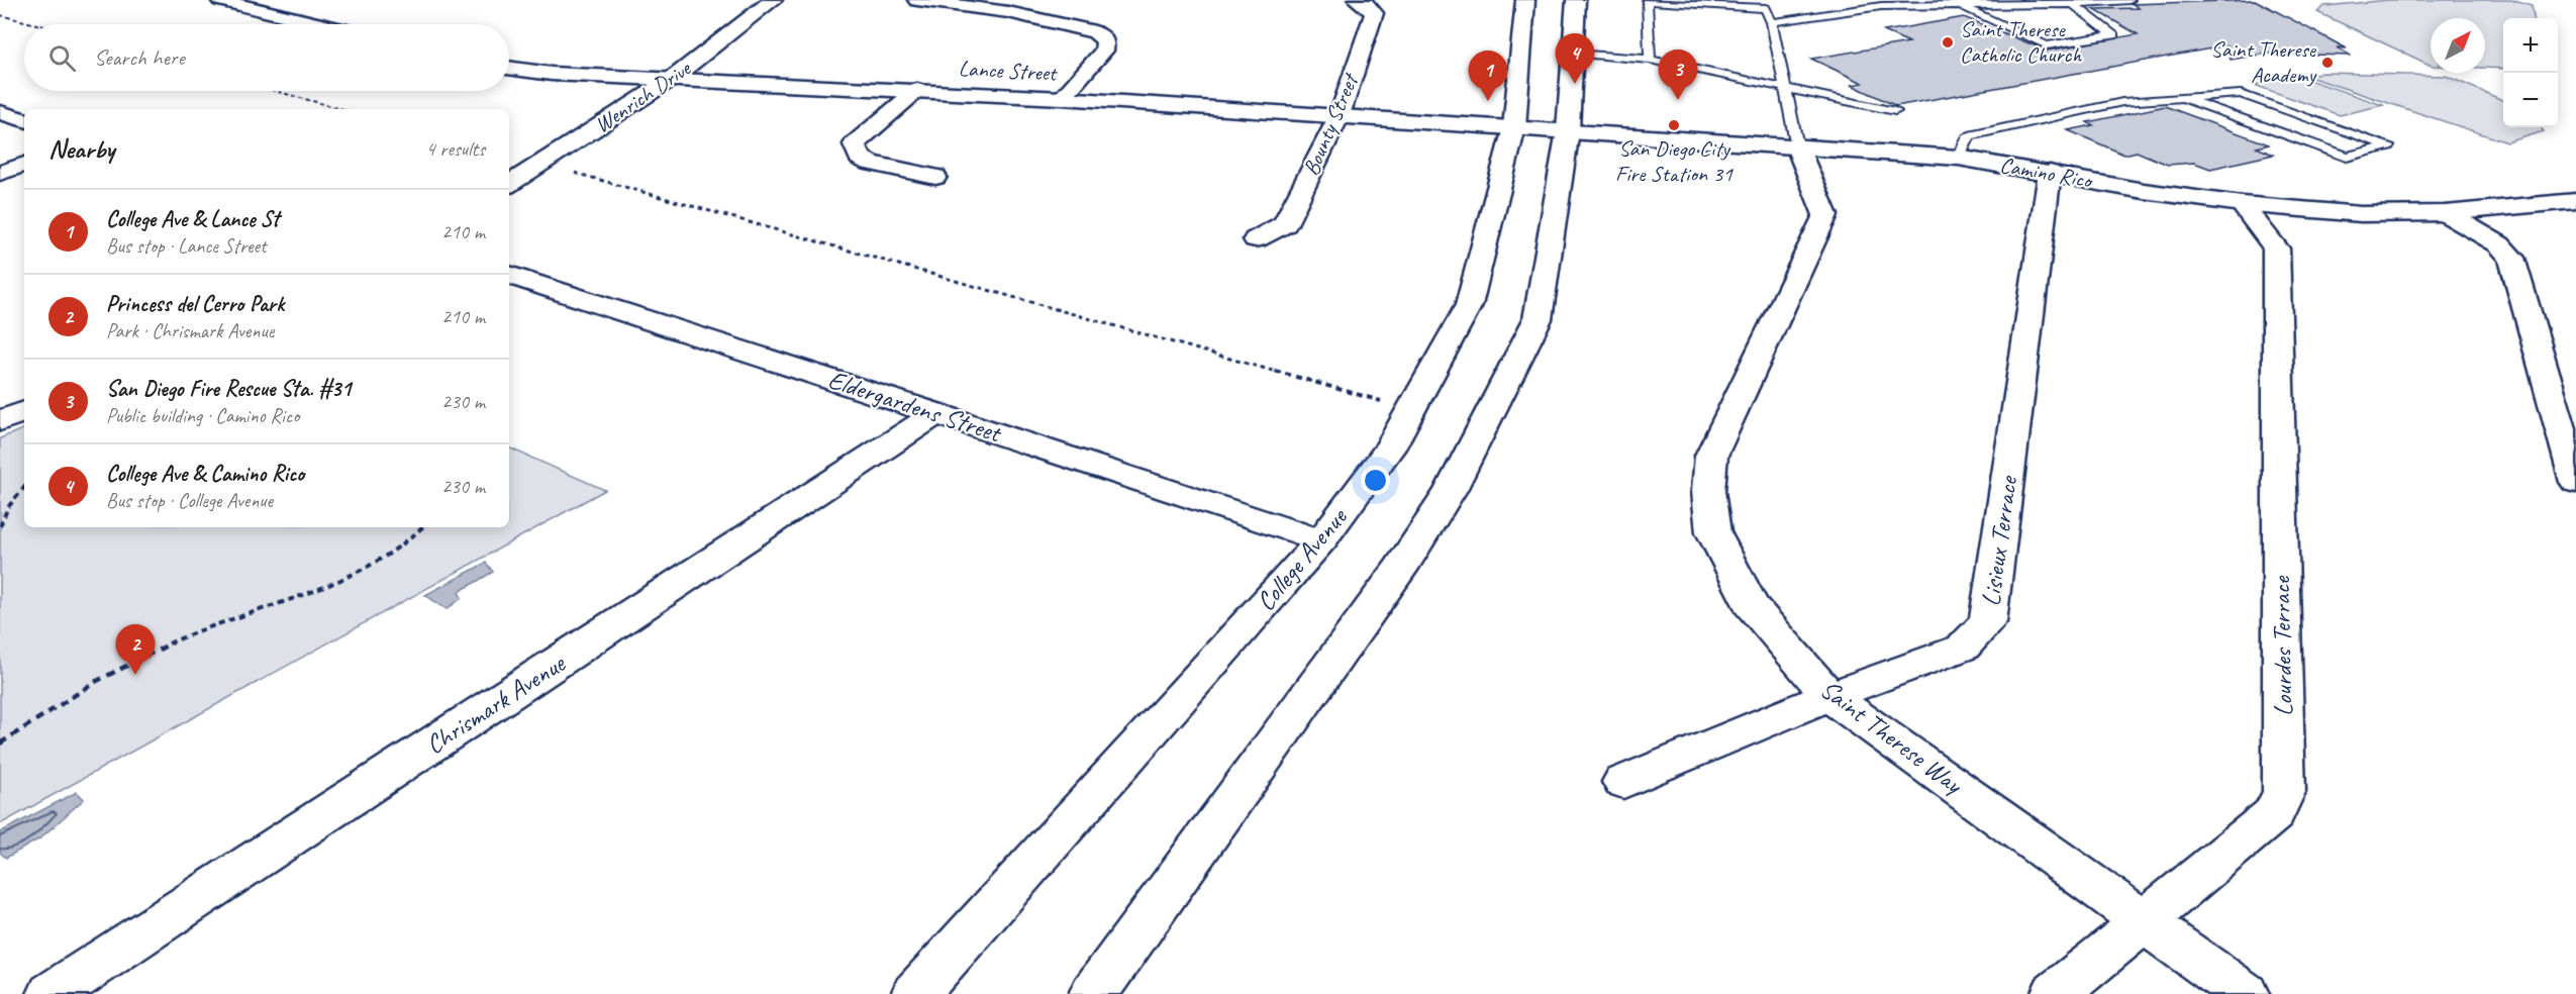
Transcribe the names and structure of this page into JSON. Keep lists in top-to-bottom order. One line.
{"streets":{"street":["Lance Street","Wenrich Drive","Bounty Street","Camino Rico","Eldergardens Street","Lisieux Terrace","College Avenue","Lourdes Terrace","Chrismark Avenue","Saint Therese Way"]},"crossings":[["Lance Street","Wenrich Drive"],["Lance Street","Bounty Street"],["Lance Street","Camino Rico"],["Lance Street","College Avenue"],["Camino Rico","Lisieux Terrace"],["Camino Rico","College Avenue"],["Camino Rico","Lourdes Terrace"],["Camino Rico","Saint Therese Way"],["Eldergardens Street","College Avenue"],["Eldergardens Street","Chrismark Avenue"],["Lisieux Terrace","Saint Therese Way"],["Lourdes Terrace","Saint Therese Way"]],"places":["Saint Therese Catholic Church","Saint Therese Academy","San Diego City Fire Station 31"],"north":"top right","page":{"map_buttons":["+","−"],"search":"Search here","pins":["4","3","1","2"],"heading":["Nearby","4 results"],"list":[{"mark":"1","name":"College Ave & Lance St","note":"Bus stop · Lance Street","value":"210 m"},{"mark":"2","name":"Princess del Cerro Park","note":"Park · Chrismark Avenue","value":"210 m"},{"mark":"3","name":"San Diego Fire Rescue Sta. #31","note":"Public building · Camino Rico","value":"230 m"},{"mark":"4","name":"College Ave & Camino Rico","note":"Bus stop · College Avenue","value":"230 m"}]}}
